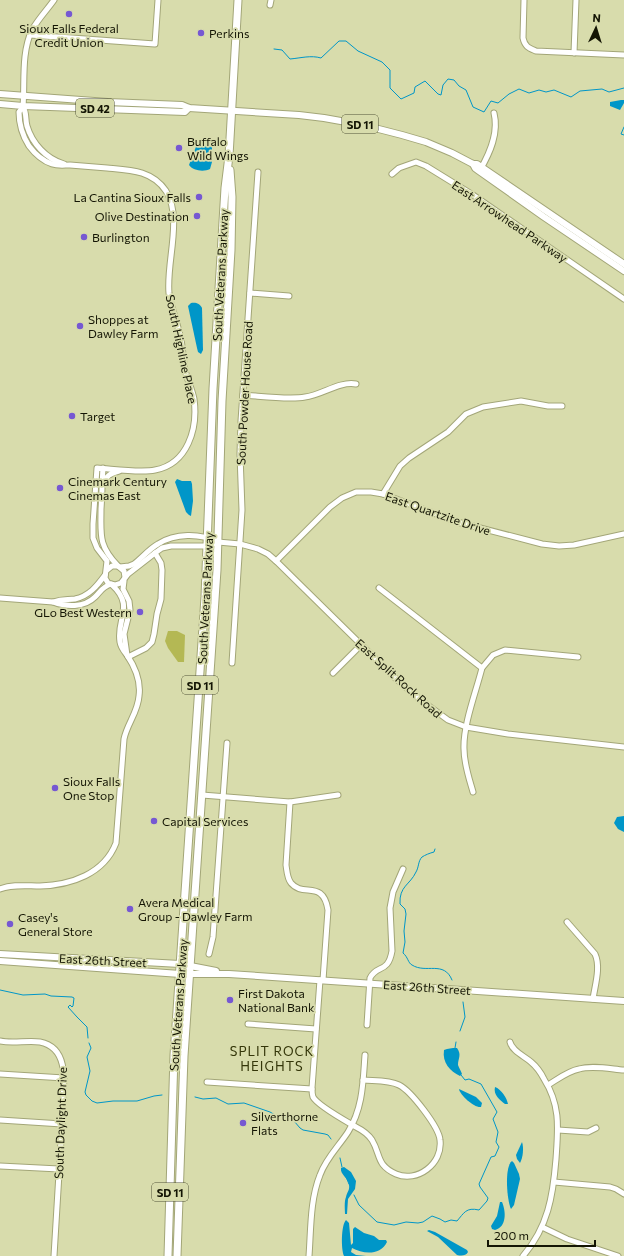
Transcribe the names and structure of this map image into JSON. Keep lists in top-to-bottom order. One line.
{"streets":{"highway":["SD 11","South Veterans Parkway"],"main road":["SD 42","East Arrowhead Parkway","East 26th Street"],"street":["South Highline Place","South Powder House Road","East Quartzite Drive","East Split Rock Road","South Daylight Drive"]},"crossings":[["East Arrowhead Parkway","South Veterans Parkway"],["East Arrowhead Parkway","South Highline Place"],["South Veterans Parkway","East Split Rock Road"],["South Veterans Parkway","East 26th Street"],["South Powder House Road","East Split Rock Road"],["East Quartzite Drive","East Split Rock Road"]],"districts":["SPLIT ROCK HEIGHTS"],"places":["Sioux Falls Federal Credit Union","Perkins","Buffalo Wild Wings","La Cantina Sioux Falls","Olive Destination","Burlington","Shoppes at Dawley Farm","Target","Cinemark Century Cinemas East","GLo Best Western","Sioux Falls One Stop","Capital Services","Avera Medical Group - Dawley Farm","Casey's General Store","First Dakota National Bank","Silverthorne Flats"],"scale_bar":"200 m","north":"top"}
